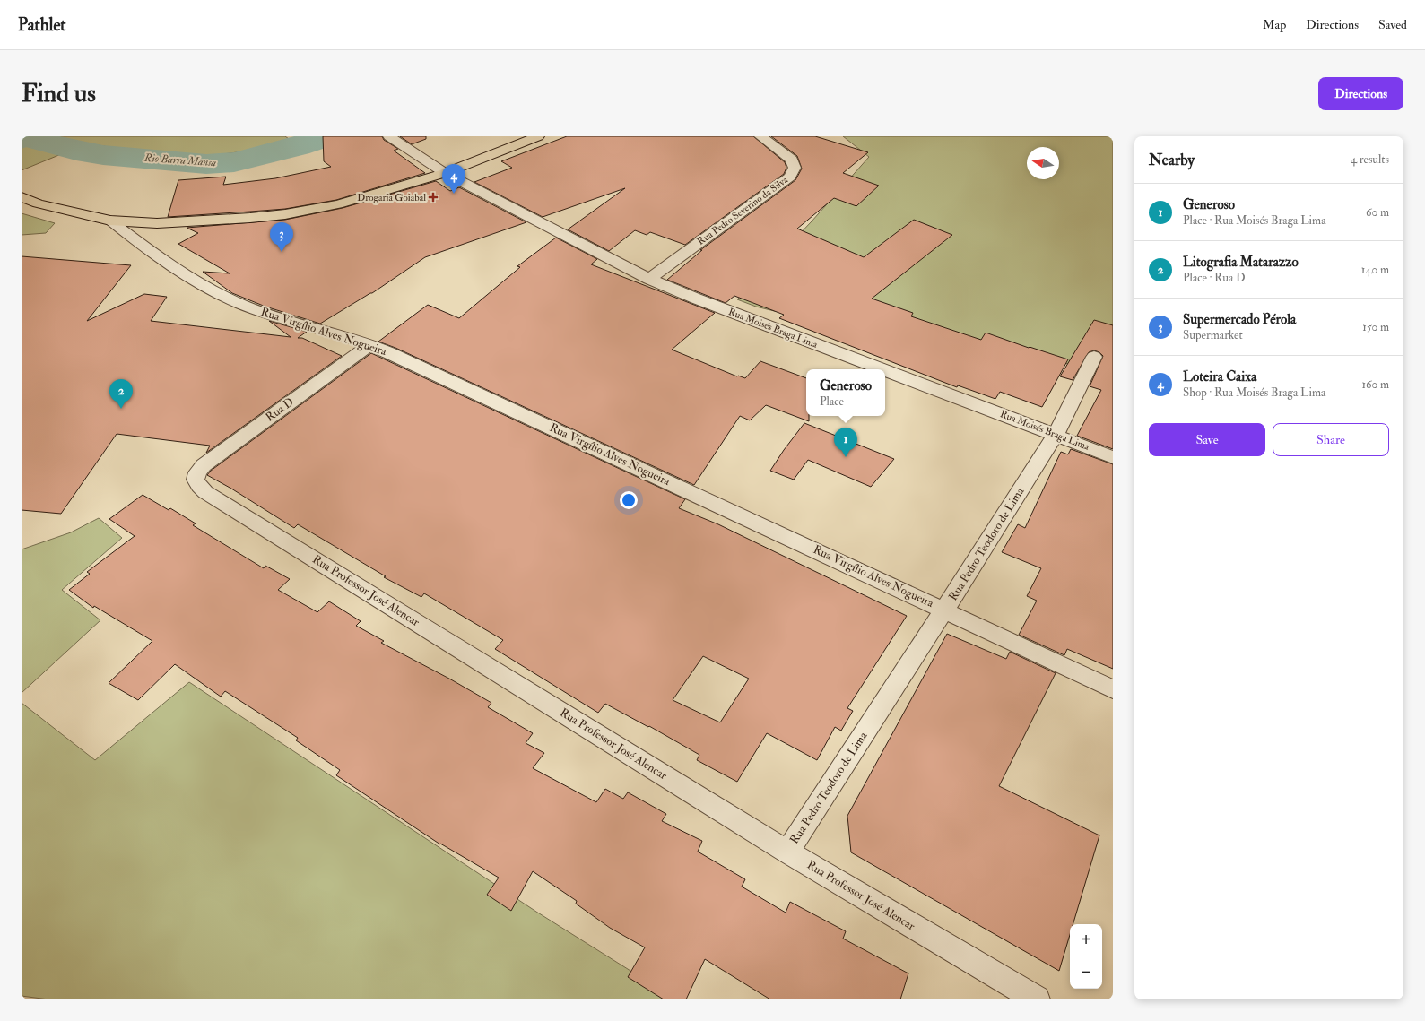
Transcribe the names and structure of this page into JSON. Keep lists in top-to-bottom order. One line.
{"streets":{"street":["Rua Pedro Severino da Silva","Rua Moisés Braga Lima","Rua Virgílio Alves Nogueira","Rua D","Rua Pedro Teodoro de Lima","Rua Professor José Alencar"]},"crossings":[["Rua Pedro Severino da Silva","Rua Moisés Braga Lima"],["Rua Moisés Braga Lima","Rua Pedro Teodoro de Lima"],["Rua Virgílio Alves Nogueira","Rua D"],["Rua Virgílio Alves Nogueira","Rua Pedro Teodoro de Lima"],["Rua D","Rua Professor José Alencar"],["Rua Pedro Teodoro de Lima","Rua Professor José Alencar"]],"water":["Rio Barra Mansa"],"places":{"health":["Drogaria Goiabal"]},"north":"left","page":{"header":"Pathlet","nav":["Map","Directions","Saved"],"buttons":["Directions",["Save","Share"]],"title":"Find us","heading":["Nearby","4 results"],"pins":["4","3","2","1"],"list":[{"mark":"1","name":"Generoso","note":"Place · Rua Moisés Braga Lima","value":"60 m"},{"mark":"2","name":"Litografia Matarazzo","note":"Place · Rua D","value":"140 m"},{"mark":"3","name":"Supermercado Pérola","note":"Supermarket","value":"150 m"},{"mark":"4","name":"Loteira Caixa","note":"Shop · Rua Moisés Braga Lima","value":"160 m"}],"popup":["Generoso","Place"],"map_buttons":["+","−"]}}
